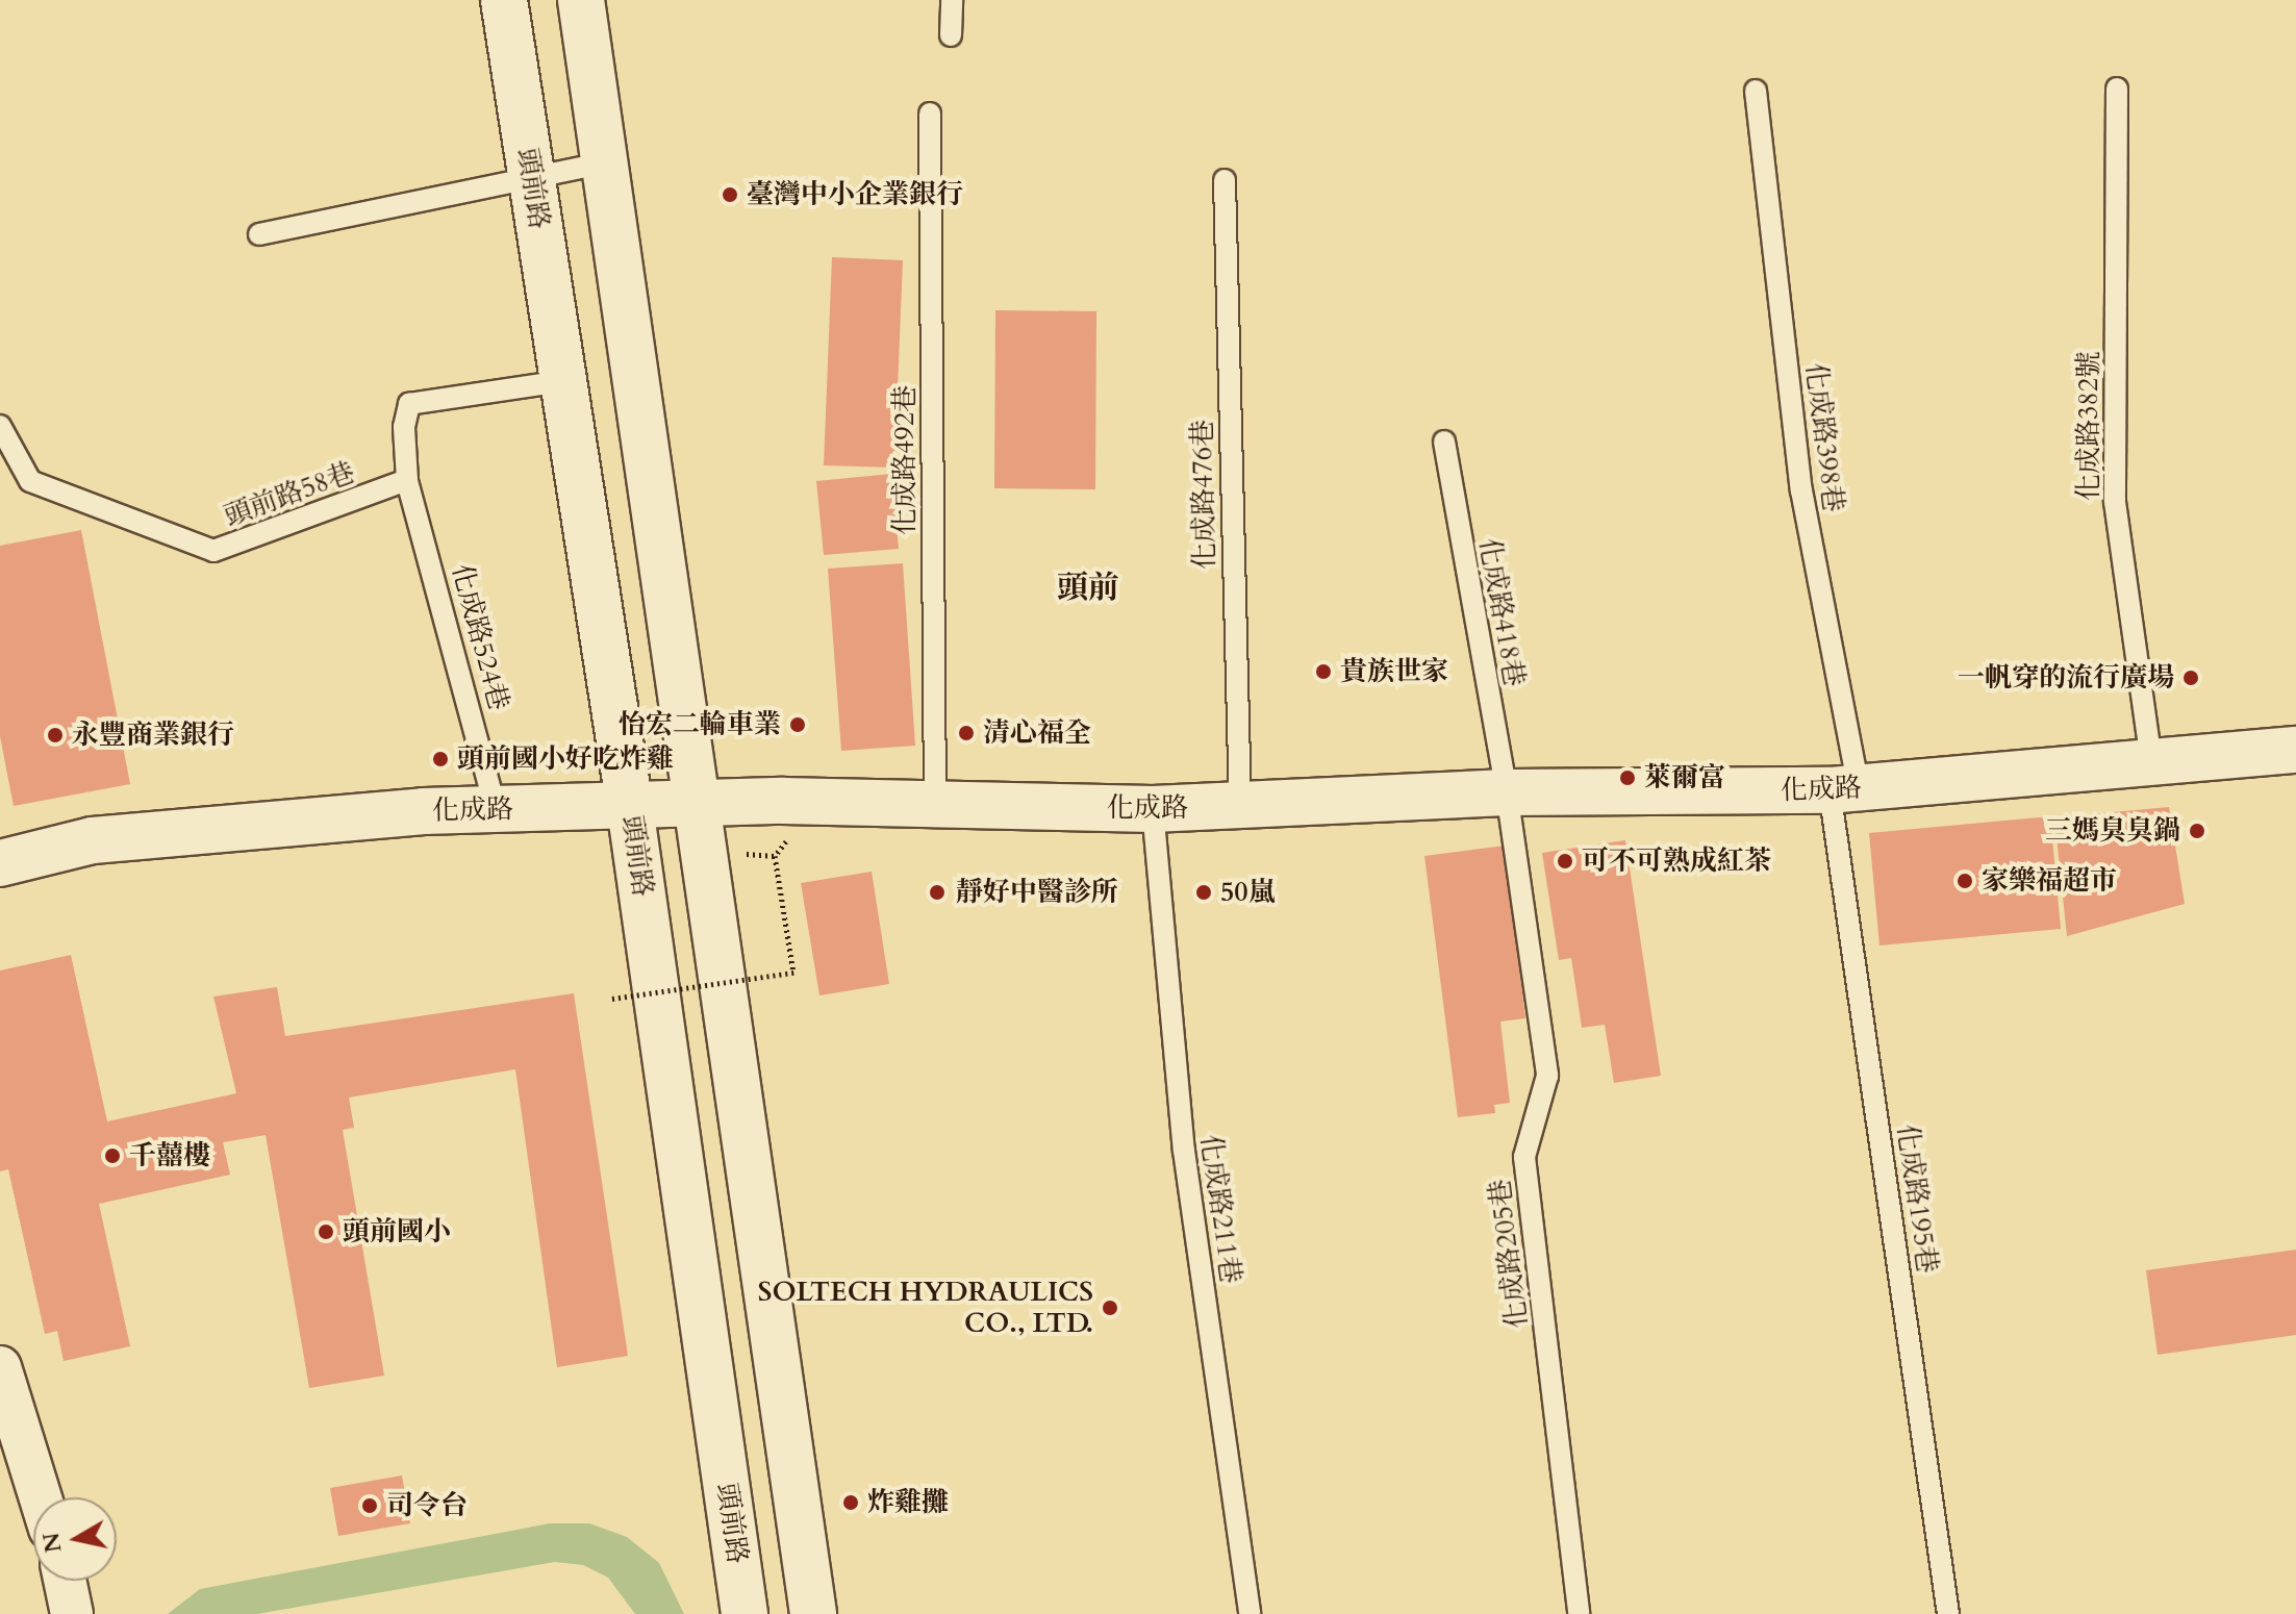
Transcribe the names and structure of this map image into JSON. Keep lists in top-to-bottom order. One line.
{"streets":{"street":["頭前路","化成路"],"lane":["化成路382號","化成路398巷","化成路492巷","頭前路58巷","化成路476巷","化成路418巷","化成路524巷","化成路195巷","化成路211巷","化成路205巷"]},"crossings":[["頭前路","化成路"],["化成路382號","化成路"],["化成路398巷","化成路"],["化成路398巷","化成路195巷"],["化成路492巷","化成路"],["頭前路58巷","化成路524巷"],["化成路476巷","化成路"],["化成路418巷","化成路"],["化成路418巷","化成路205巷"],["化成路524巷","化成路"],["化成路","化成路195巷"],["化成路","化成路211巷"],["化成路","化成路205巷"]],"districts":["頭前"],"places":["臺灣中小企業銀行","貴族世家","一帆穿的流行廣場","怡宏二輪車業","清心福全","永豐商業銀行","頭前國小好吃炸雞","萊爾富","三媽臭臭鍋","可不可熟成紅茶","家樂福超市","靜好中醫診所","50嵐","千囍樓","頭前國小","SOLTECH HYDRAULICS CO., LTD.","炸雞攤","司令台"],"north":"left"}
